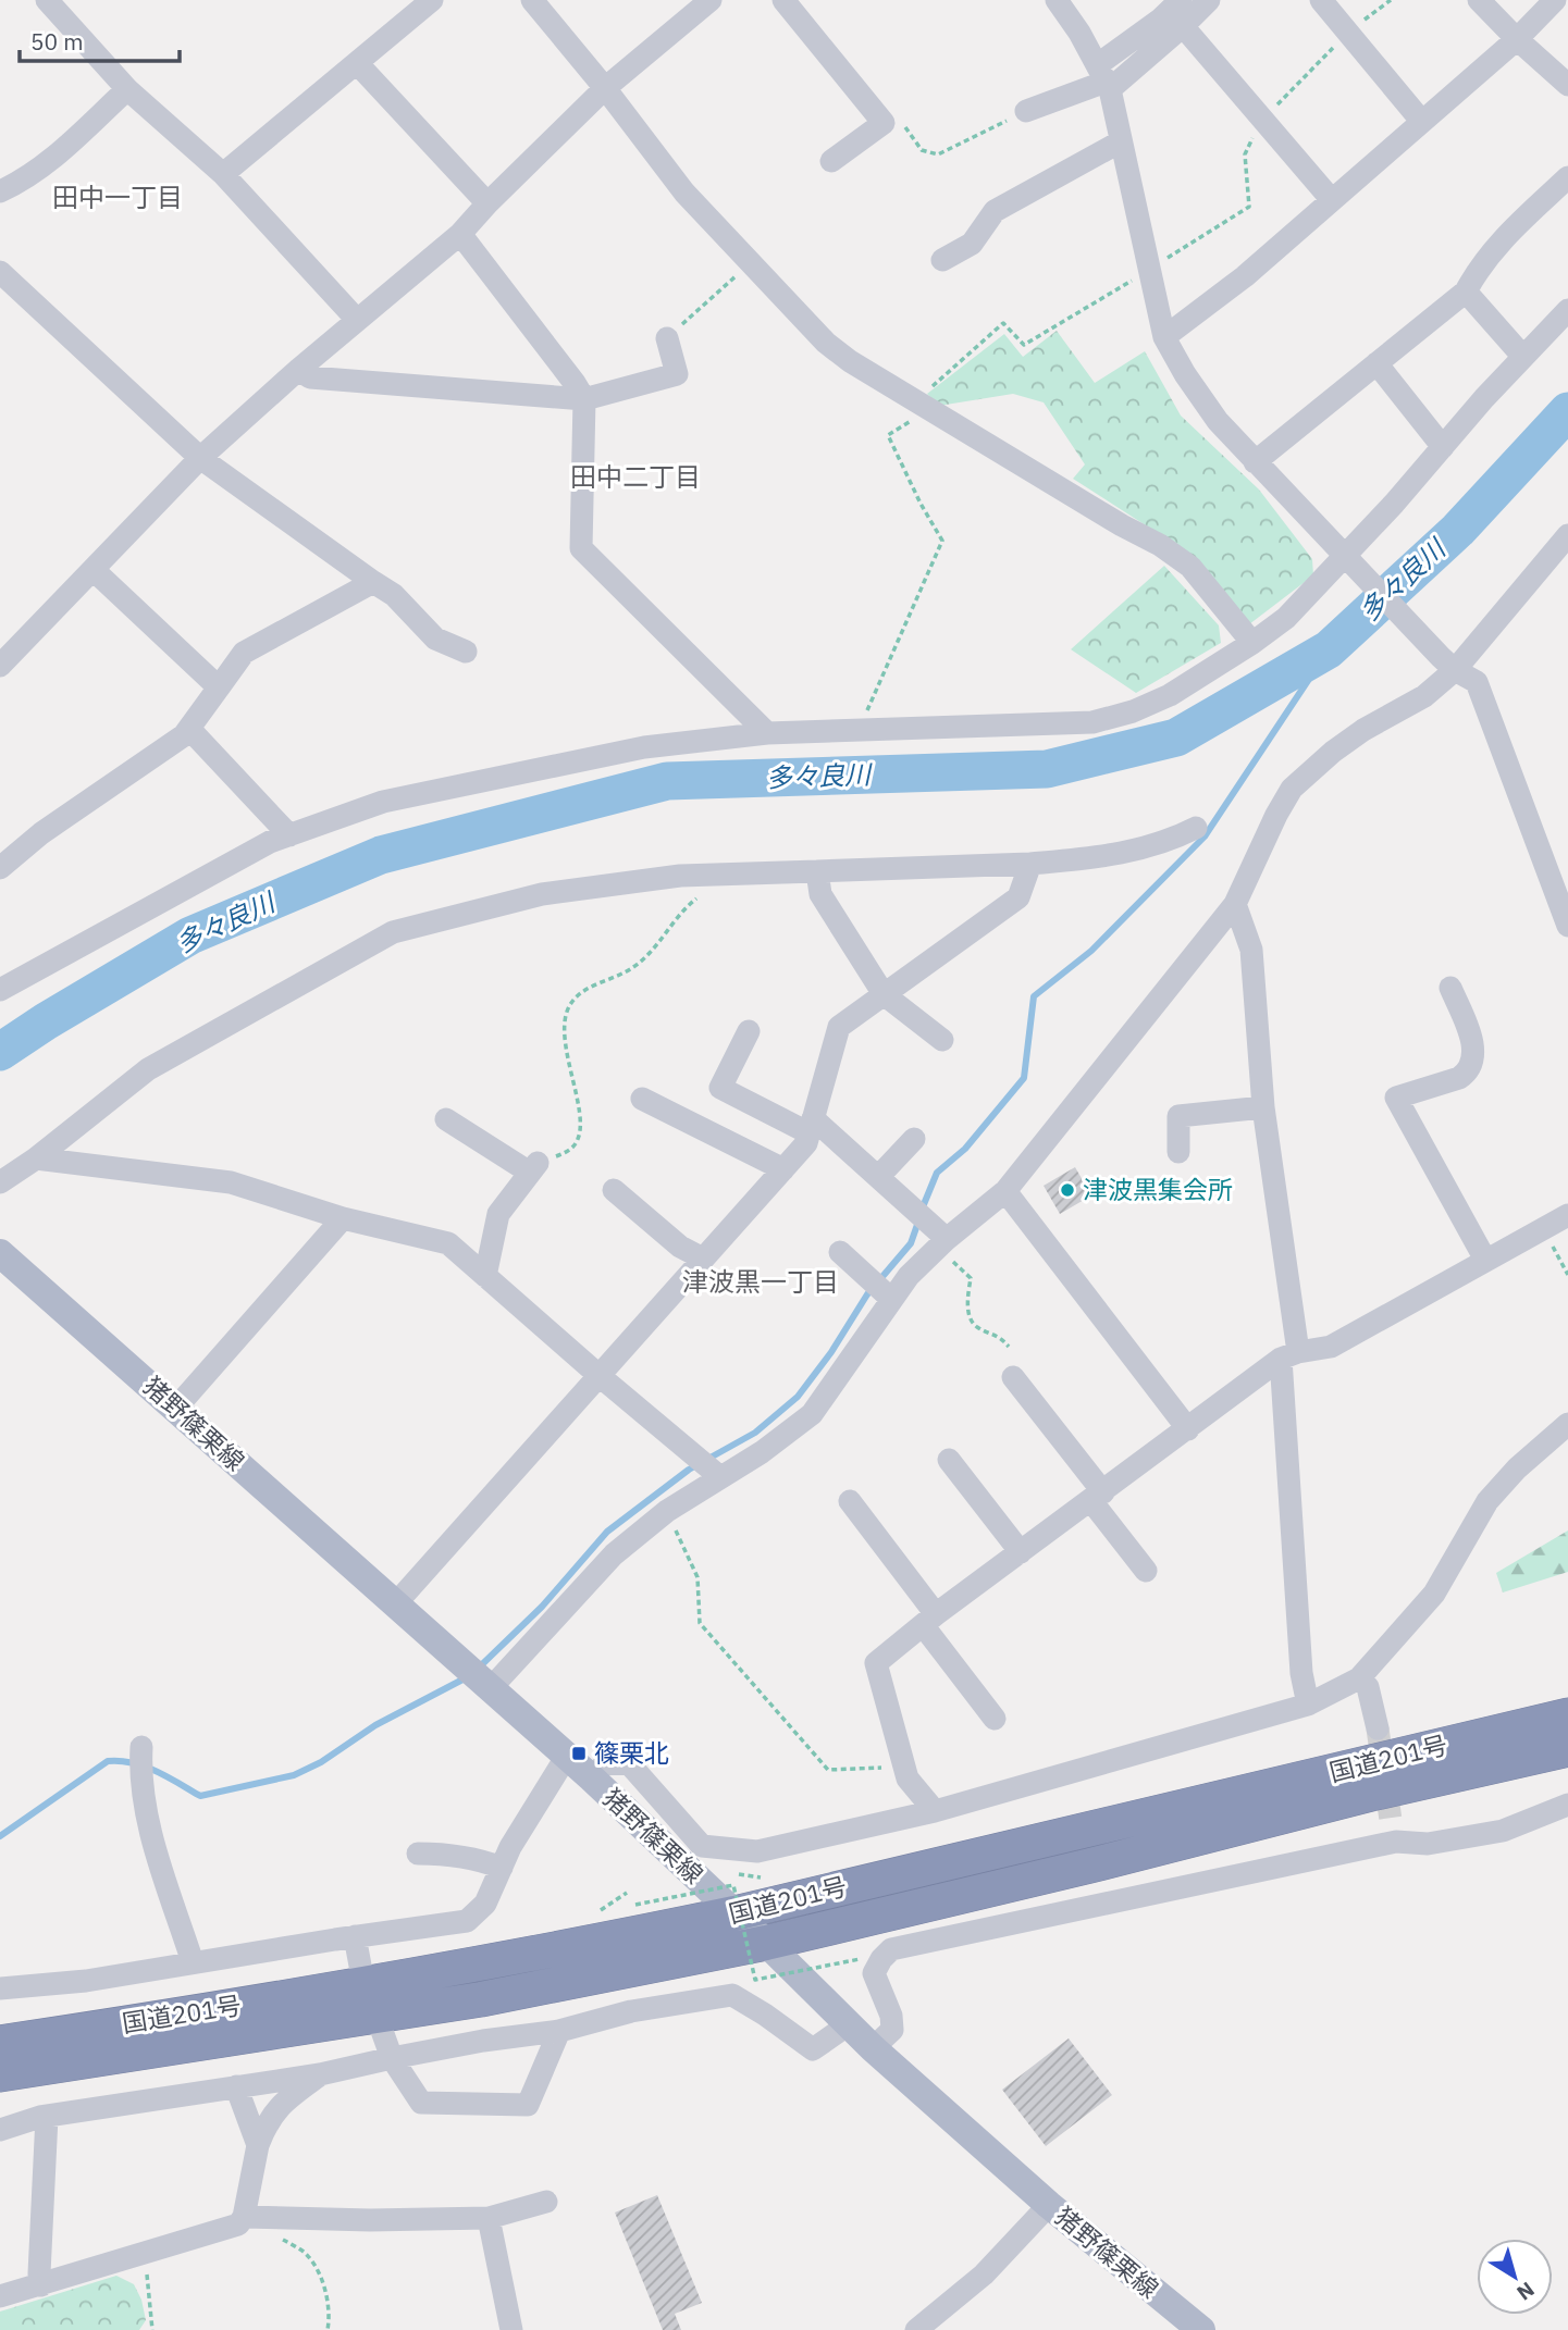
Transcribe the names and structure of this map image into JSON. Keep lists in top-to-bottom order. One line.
{"streets":{"highway":["国道201号"],"main road":["猪野篠栗線"]},"crossings":[["猪野篠栗線","国道201号"]],"districts":["田中一丁目","田中二丁目","津波黒一丁目"],"water":["多々良川"],"places":{"other":["津波黒集会所"],"transit":["篠栗北"]},"scale_bar":"50 m","north":"bottom right"}
